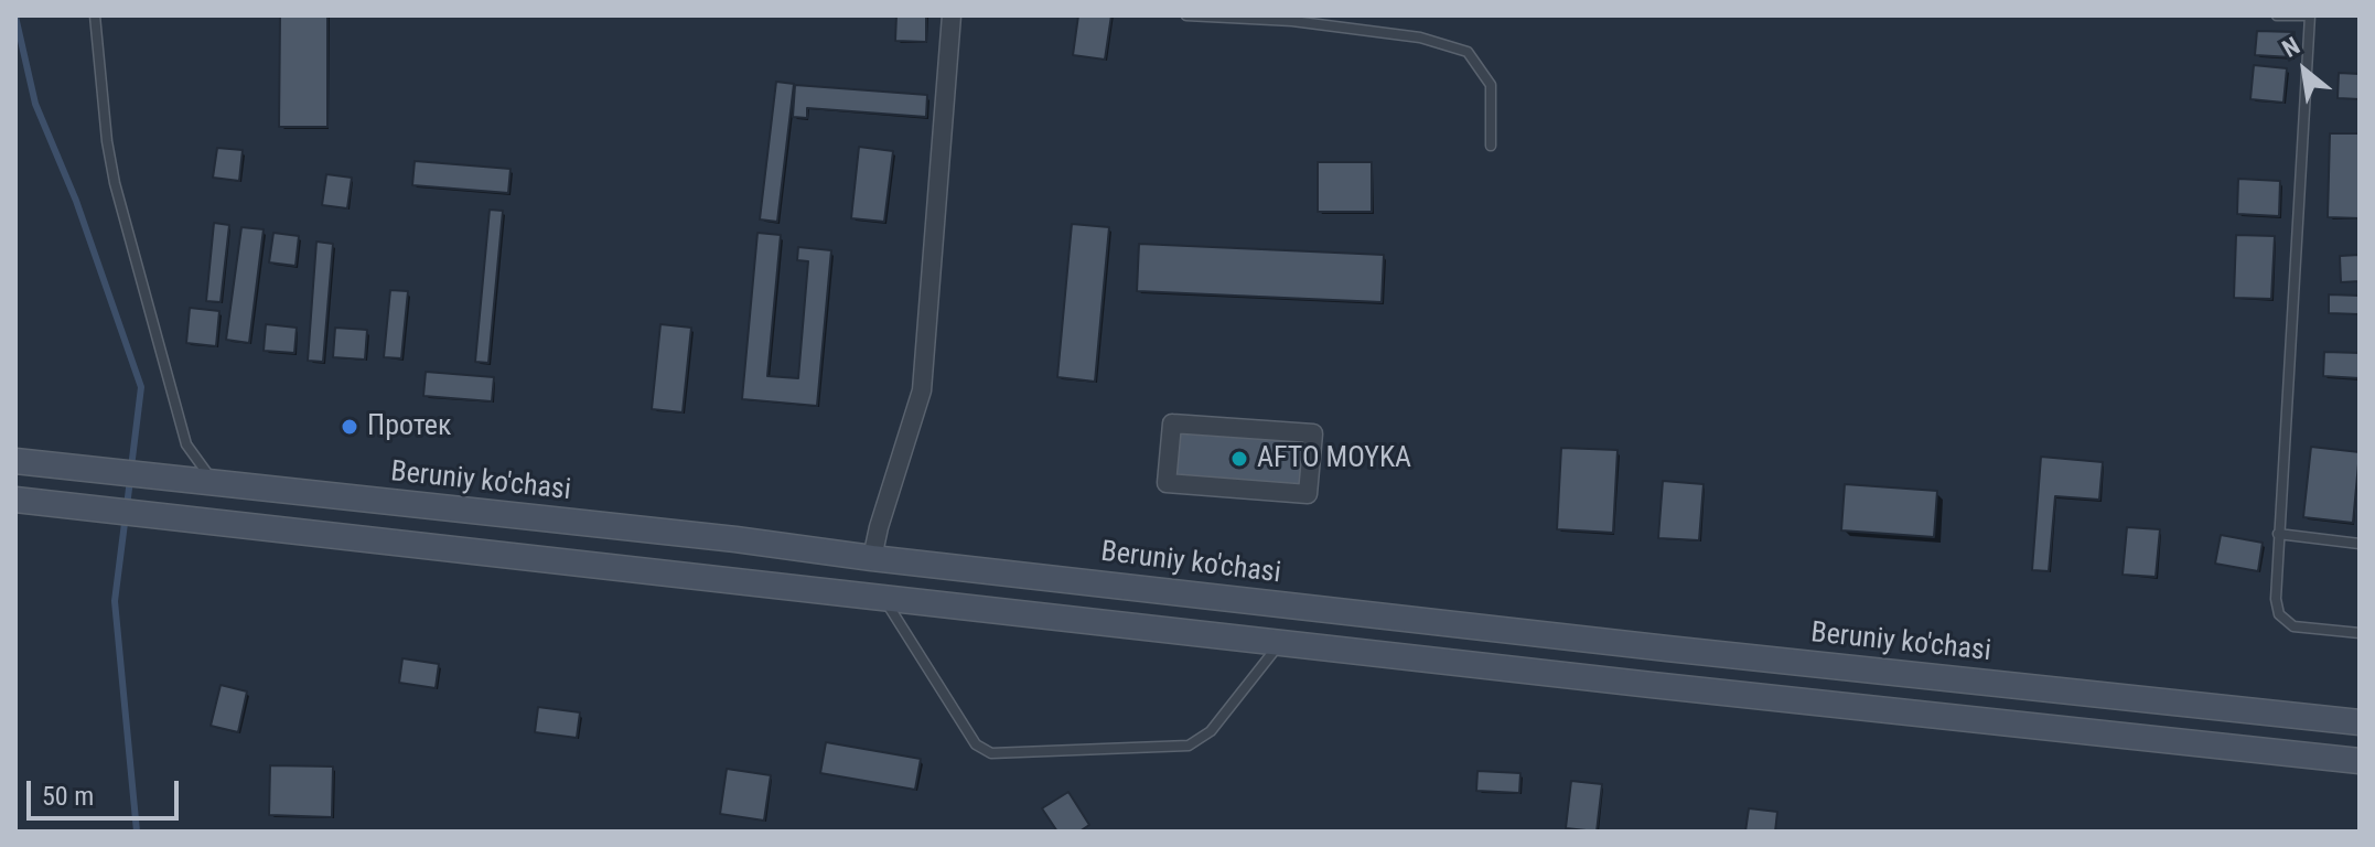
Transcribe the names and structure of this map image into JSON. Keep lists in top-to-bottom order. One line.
{"streets":{"main road":["Beruniy ko'chasi"]},"places":["Протек","AFTO MOYKA"],"scale_bar":"50 m","north":"top left"}
